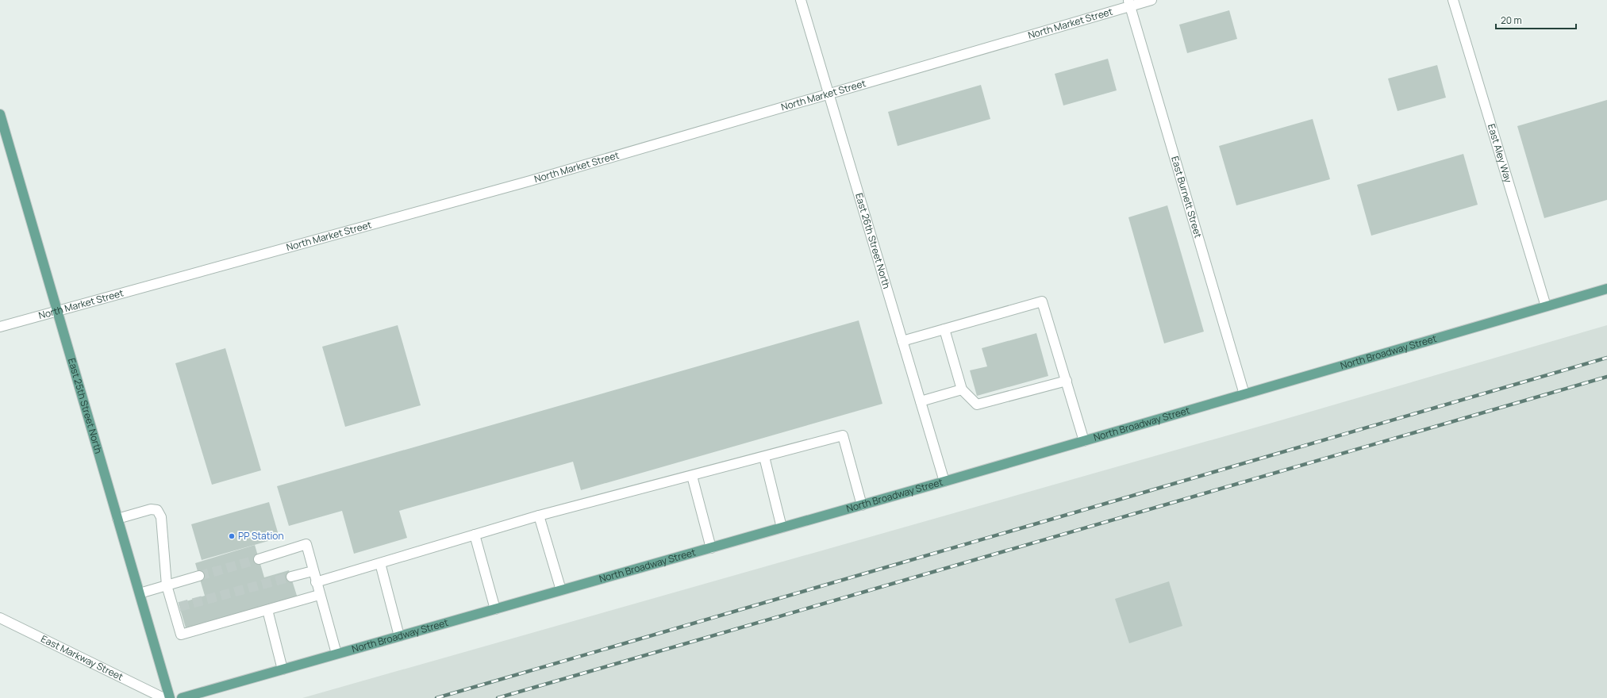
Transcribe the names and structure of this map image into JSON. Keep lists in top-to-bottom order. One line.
{"streets":{"main road":["North Broadway Street","East 25th Street North"],"street":["North Market Street","East Aley Way","East Burnett Street","East 26th Street North","East Markway Street"]},"crossings":[["North Market Street","East Burnett Street"],["North Market Street","East 26th Street North"],["North Market Street","East 25th Street North"],["East Aley Way","North Broadway Street"],["East Burnett Street","North Broadway Street"],["East 26th Street North","North Broadway Street"]],"places":["PP Station"],"scale_bar":"20 m"}
